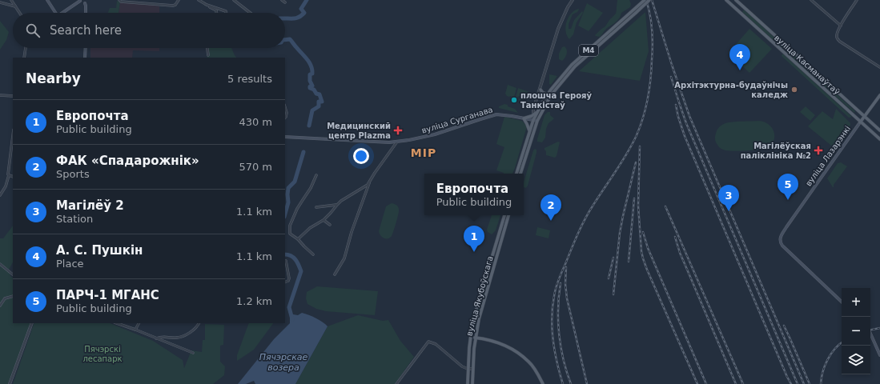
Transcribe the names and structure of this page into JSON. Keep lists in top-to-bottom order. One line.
{"streets":{"main road":["М4","вуліца Касманаўтаў","вуліца Сурганава","вуліца Лазарэнкі","вуліца Якубоўскага"]},"crossings":[["М4","вуліца Сурганава"],["вуліца Касманаўтаў","вуліца Лазарэнкі"]],"districts":["МІР"],"water":["Пячэрскае возера"],"parks":["Пячэрскі лесапарк"],"places":{"other":["Архітэктурна-будаўнічы каледж","плошча Герояў Танкістаў"],"health":["Медицинский центр Plazma","Магілёўская паліклініка №2"]},"page":{"search":"Search here","pins":["4","5","3","2","1"],"heading":["Nearby","5 results"],"list":[{"mark":"1","name":"Европочта","note":"Public building","value":"430 m"},{"mark":"2","name":"ФАК «Спадарожнік»","note":"Sports","value":"570 m"},{"mark":"3","name":"Магілёў 2","note":"Station","value":"1.1 km"},{"mark":"4","name":"А. С. Пушкін","note":"Place","value":"1.1 km"},{"mark":"5","name":"ПАРЧ-1 МГАНС","note":"Public building","value":"1.2 km"}],"popup":["Европочта","Public building"],"map_buttons":["+","−"]}}
